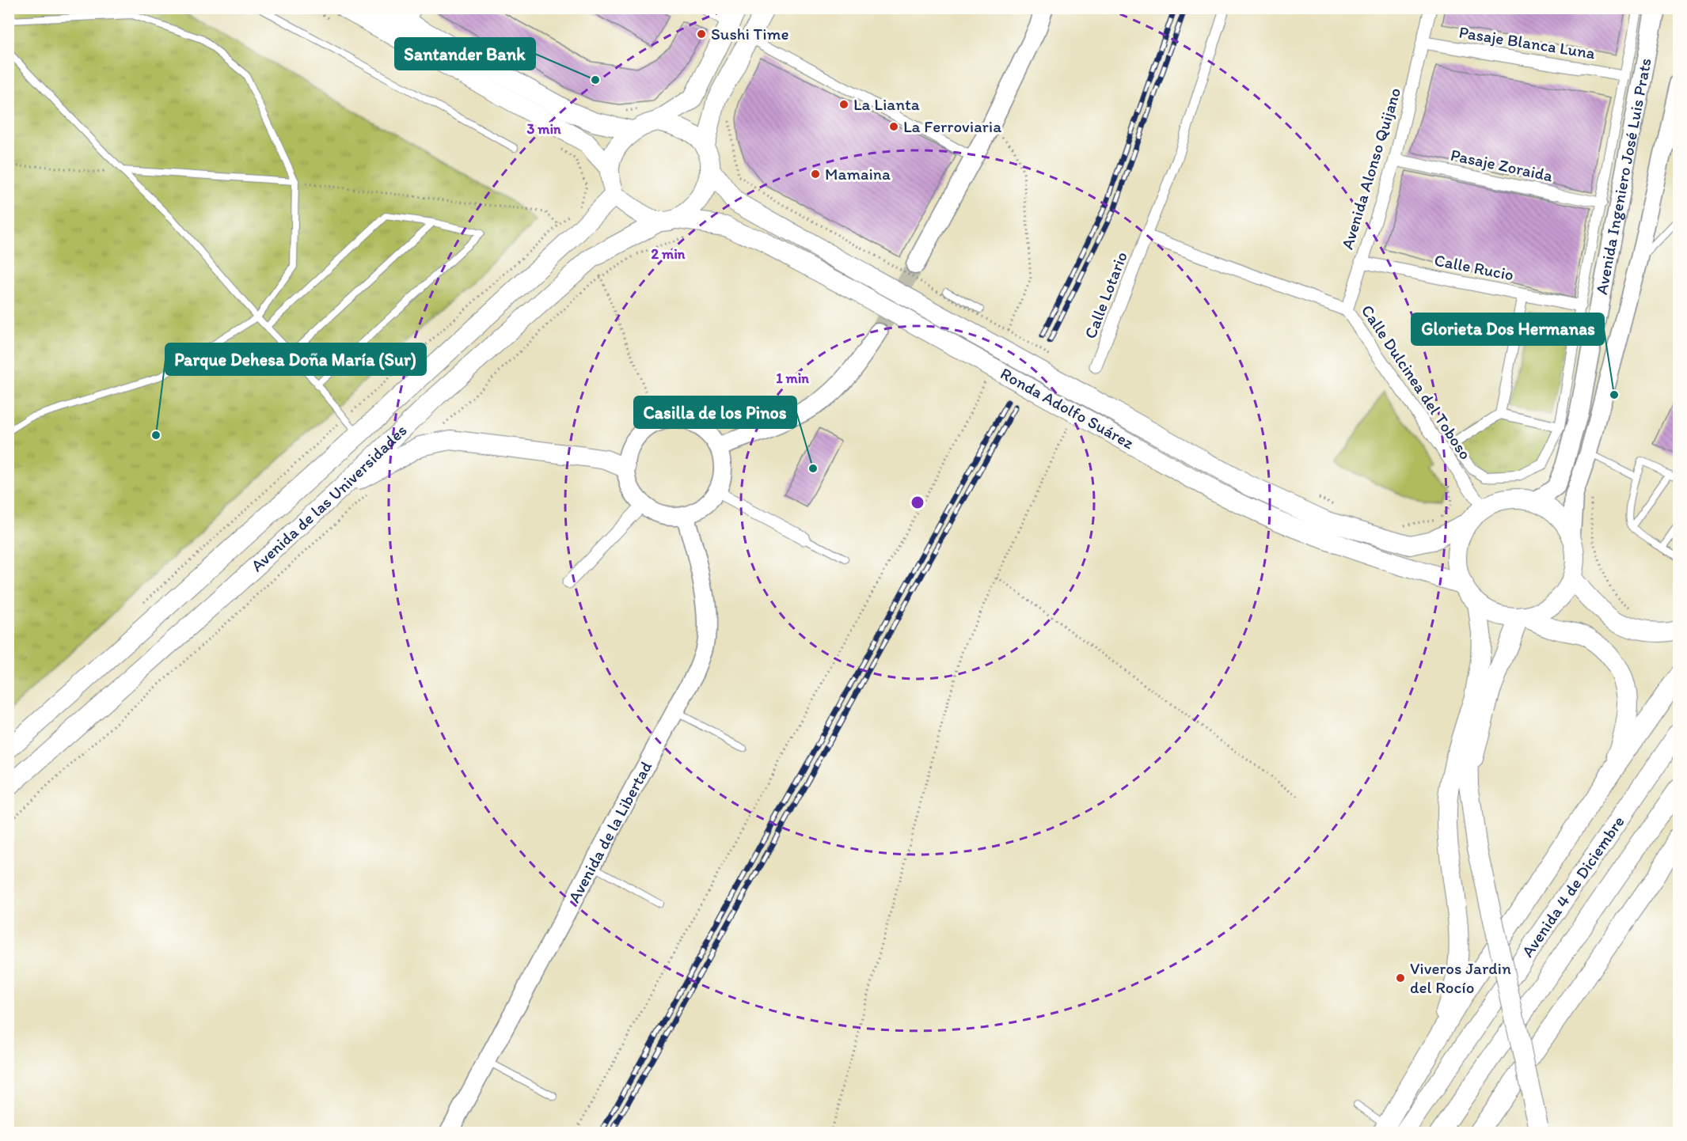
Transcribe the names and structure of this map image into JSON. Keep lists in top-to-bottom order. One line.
{"streets":{"main road":["Avenida Ingeniero José Luis Prats","Ronda Adolfo Suárez","Avenida de las Universidades","Avenida de la Libertad","Avenida 4 de Diciembre"],"street":["Pasaje Blanca Luna","Pasaje Zoraida","Avenida Alonso Quijano","Calle Rucio","Calle Lotario","Calle Dulcinea del Toboso"]},"crossings":[["Pasaje Blanca Luna","Avenida Alonso Quijano"],["Pasaje Blanca Luna","Avenida Ingeniero José Luis Prats"],["Pasaje Zoraida","Avenida Alonso Quijano"],["Pasaje Zoraida","Avenida Ingeniero José Luis Prats"],["Avenida Alonso Quijano","Calle Rucio"],["Avenida Alonso Quijano","Calle Dulcinea del Toboso"],["Avenida Ingeniero José Luis Prats","Calle Rucio"],["Avenida Ingeniero José Luis Prats","Calle Dulcinea del Toboso"],["Avenida Ingeniero José Luis Prats","Ronda Adolfo Suárez"],["Calle Lotario","Calle Dulcinea del Toboso"],["Calle Dulcinea del Toboso","Ronda Adolfo Suárez"],["Ronda Adolfo Suárez","Avenida de las Universidades"]],"places":["Sushi Time","Santander Bank","La Lianta","La Ferroviaria","Mamaina","Glorieta Dos Hermanas","Parque Dehesa Doña María (Sur)","Casilla de los Pinos","Viveros Jardin del Rocío"],"rings":["3 min","2 min","1 min"]}
